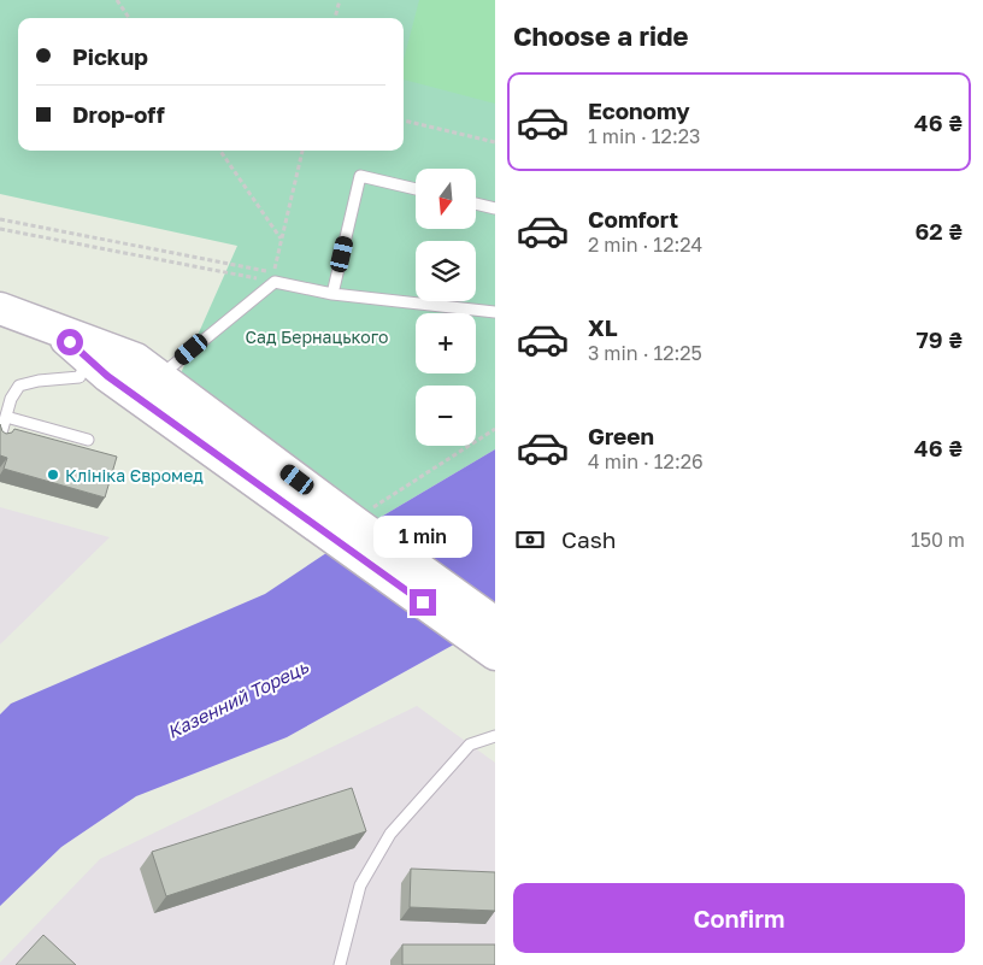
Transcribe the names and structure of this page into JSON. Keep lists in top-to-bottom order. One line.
{"water":["Казенний Торець"],"parks":["Сад Бернацького"],"places":["Клініка Євромед"],"north":"bottom","page":{"heading":"Choose a ride","banner":["Pickup","Drop-off"],"list":[{"name":"Economy","note":"1 min · 12:23","value":"46 ₴"},{"name":"Comfort","note":"2 min · 12:24","value":"62 ₴"},{"name":"XL","note":"3 min · 12:25","value":"79 ₴"},{"name":"Green","note":"4 min · 12:26","value":"46 ₴"}],"map_buttons":["+","−"],"pay":["Cash","150 m"],"bubble":"1 min","buttons":"Confirm"}}
